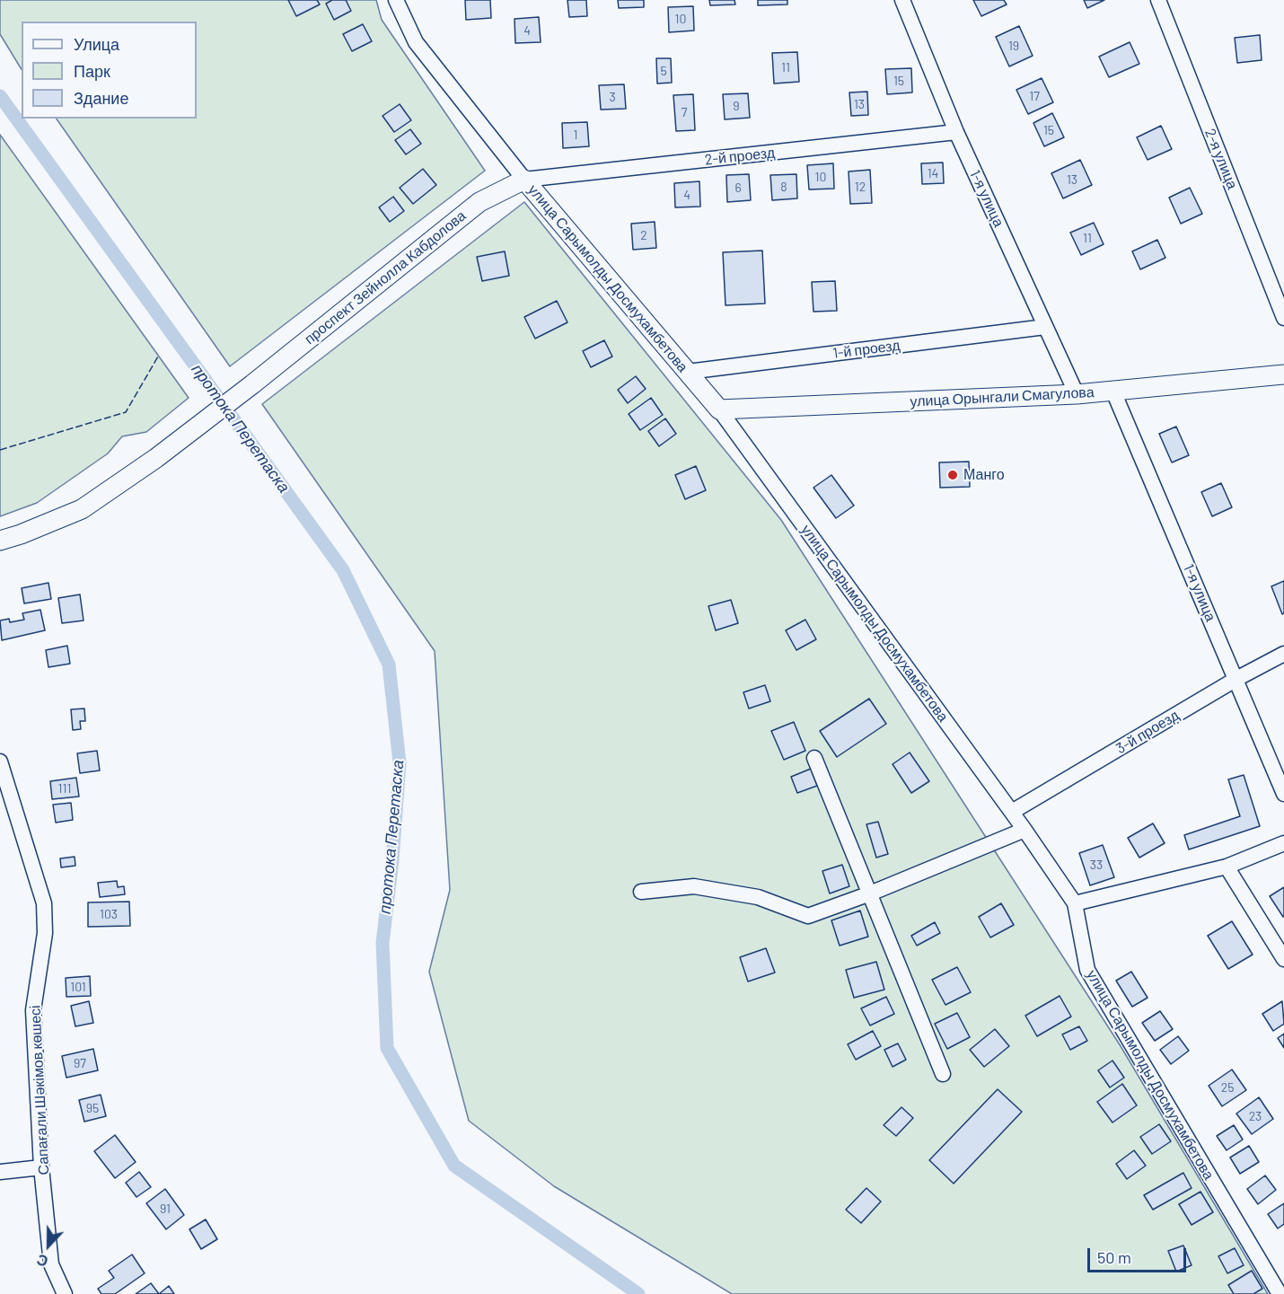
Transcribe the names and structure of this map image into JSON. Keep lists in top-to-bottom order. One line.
{"streets":{"main road":["проспект Зейнолла Кабдолова","улица Сарымолды Досмухамбетова","улица Орынгали Смагулова"],"street":["2-й проезд","2-я улица","1-я улица","1-й проезд","3-й проезд","Сапағали Шәкімов көшесі"]},"crossings":[["2-й проезд","1-я улица"],["2-й проезд","проспект Зейнолла Кабдолова"],["2-й проезд","улица Сарымолды Досмухамбетова"],["1-я улица","1-й проезд"],["1-я улица","улица Орынгали Смагулова"],["1-я улица","3-й проезд"],["проспект Зейнолла Кабдолова","улица Сарымолды Досмухамбетова"],["улица Сарымолды Досмухамбетова","1-й проезд"],["улица Сарымолды Досмухамбетова","улица Орынгали Смагулова"],["улица Сарымолды Досмухамбетова","3-й проезд"]],"water":["протока Перетаска"],"places":["Манго"],"house_numbers":["10","4","19","11","5","15","17","3","13","9","7","15","1","14","10","13","8","12","6","4","2","11","111","33","103","101","97","25","95","23","91"],"legend":["Улица","Парк","Здание"],"scale_bar":"50 m","north":"bottom"}
